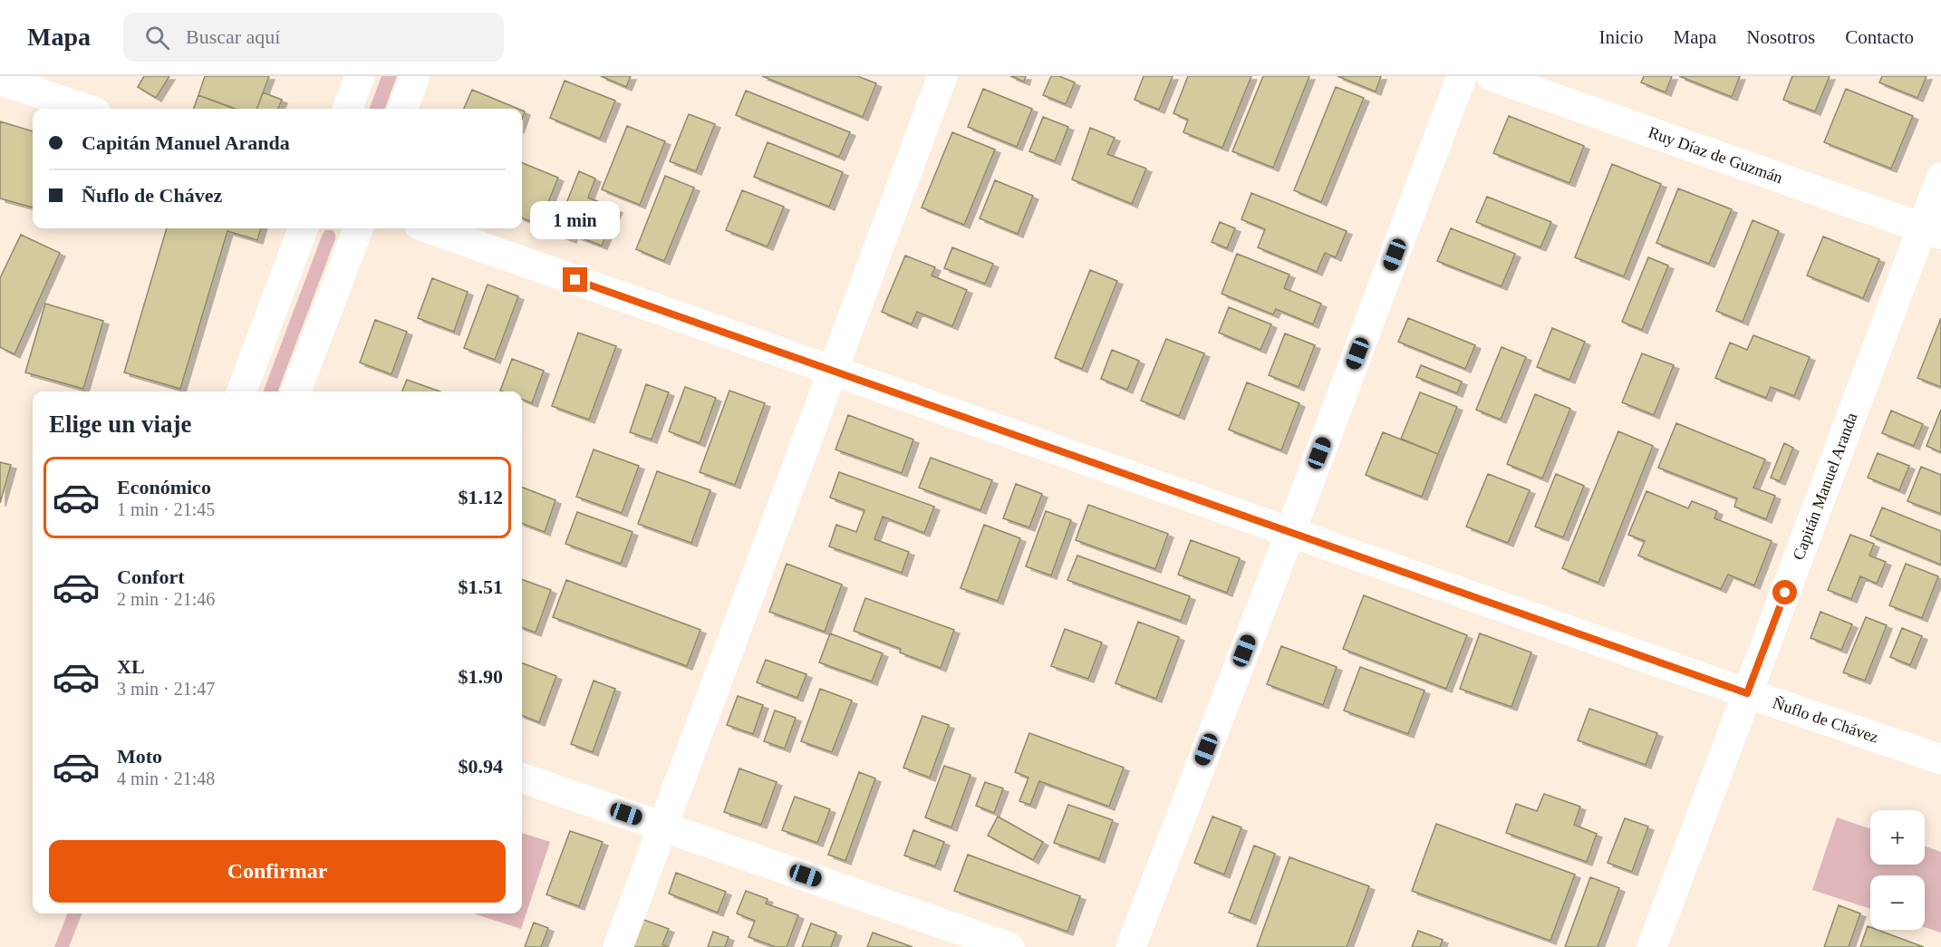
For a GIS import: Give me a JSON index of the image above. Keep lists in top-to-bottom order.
{
  "streets": {
    "street": ["Ruy Díaz de Guzmán", "Capitán Manuel Aranda", "Ñuflo de Chávez"]
  },
  "crossings": [
    ["Ruy Díaz de Guzmán", "Capitán Manuel Aranda"],
    ["Capitán Manuel Aranda", "Ñuflo de Chávez"]
  ],
  "page": {
    "header": "Mapa",
    "search": "Buscar aquí",
    "nav": [
      "Inicio",
      "Mapa",
      "Nosotros",
      "Contacto"
    ],
    "banner": ["Capitán Manuel Aranda", "Ñuflo de Chávez"],
    "bubble": "1 min",
    "heading": "Elige un viaje",
    "list": [
      {
        "name": "Económico",
        "note": "1 min · 21:45",
        "value": "$1.12"
      },
      {
        "name": "Confort",
        "note": "2 min · 21:46",
        "value": "$1.51"
      },
      {
        "name": "XL",
        "note": "3 min · 21:47",
        "value": "$1.90"
      },
      {
        "name": "Moto",
        "note": "4 min · 21:48",
        "value": "$0.94"
      }
    ],
    "map_buttons": ["+", "−"],
    "buttons": "Confirmar"
  }
}
